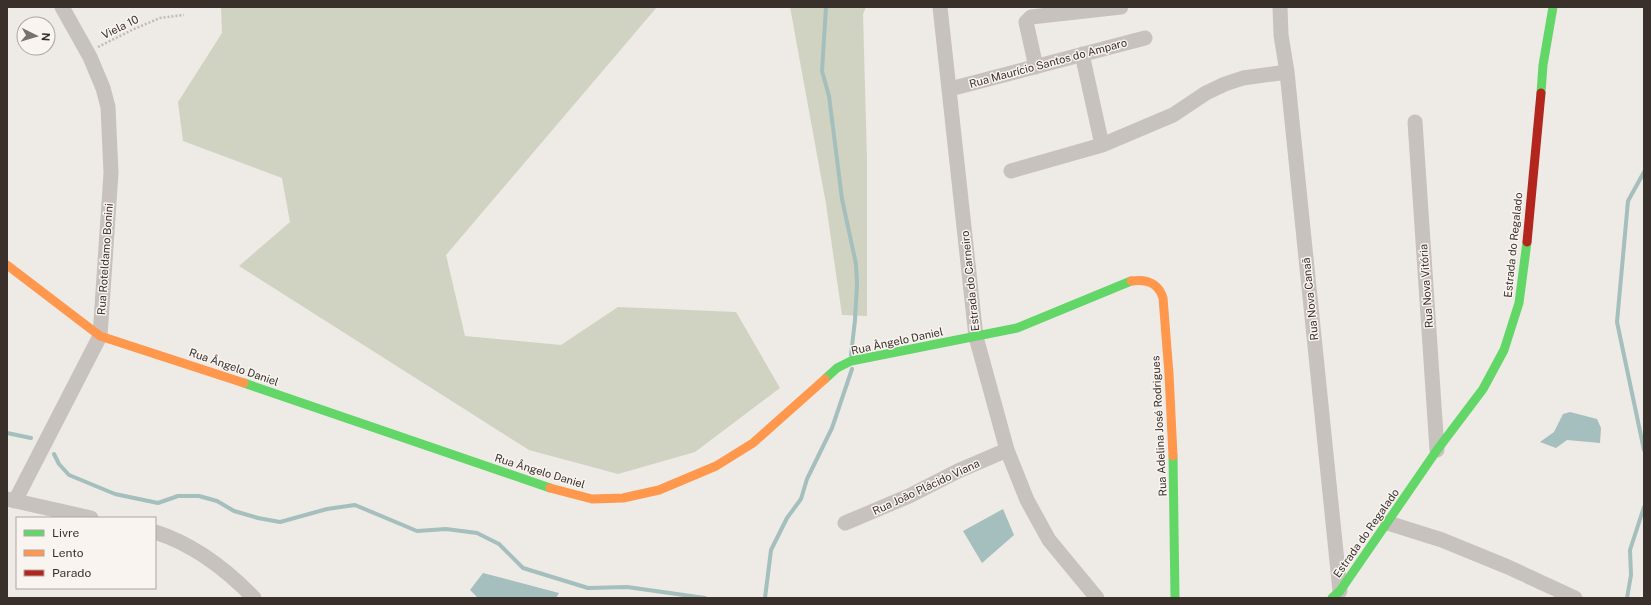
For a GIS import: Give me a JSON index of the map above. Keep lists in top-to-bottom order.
{
  "streets": {
    "street": [
      "Rua Maurício Santos do Amparo",
      "Estrada do Regalado",
      "Rua Roteldamo Bonini",
      "Estrada do Carneiro",
      "Rua Nova Vitória",
      "Rua Nova Canaã",
      "Rua Ângelo Daniel",
      "Rua Adelina José Rodrigues",
      "Rua João Plácido Viana"
    ],
    "path": ["Viela 10"]
  },
  "crossings": [
    ["Viela 10", "Rua Roteldamo Bonini"],
    ["Rua Maurício Santos do Amparo", "Estrada do Carneiro"],
    ["Estrada do Regalado", "Rua Nova Vitória"],
    ["Estrada do Regalado", "Rua Nova Canaã"],
    ["Rua Roteldamo Bonini", "Rua Ângelo Daniel"],
    ["Estrada do Carneiro", "Rua Ângelo Daniel"],
    ["Estrada do Carneiro", "Rua João Plácido Viana"],
    ["Rua Ângelo Daniel", "Rua Adelina José Rodrigues"]
  ],
  "legend": ["Livre", "Lento", "Parado"],
  "north": "right"
}
